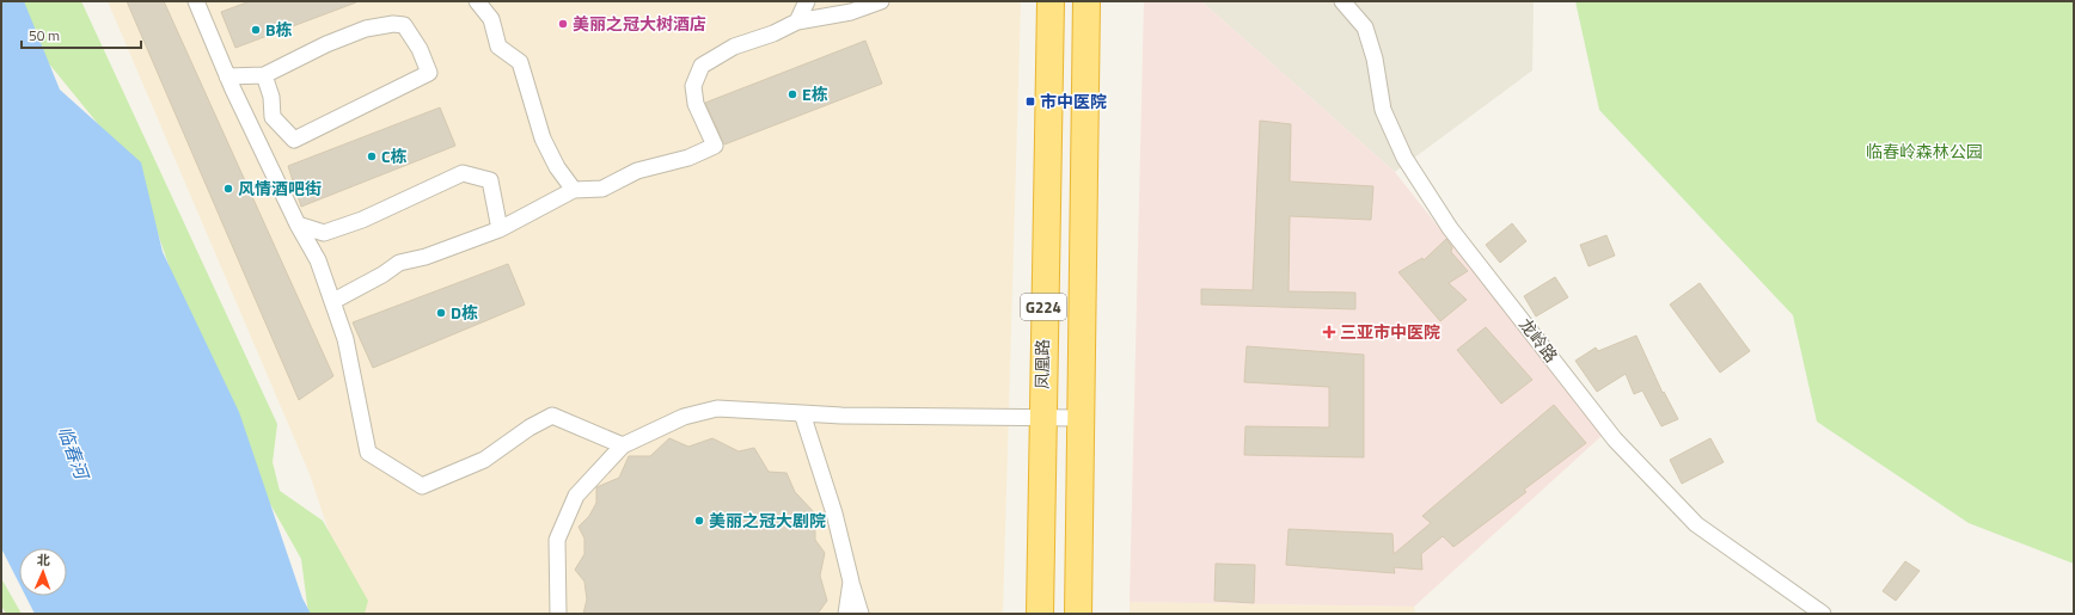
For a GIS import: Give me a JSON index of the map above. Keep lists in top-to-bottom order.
{
  "streets": {
    "highway": ["G224", "凤凰路"],
    "street": ["龙岭路"]
  },
  "water": ["临春河"],
  "parks": ["临春岭森林公园"],
  "places": {
    "other": [
      "美丽之冠大树酒店",
      "B栋",
      "E栋",
      "C栋",
      "风情酒吧街",
      "D栋",
      "美丽之冠大剧院"
    ],
    "transit": ["市中医院"],
    "health": ["三亚市中医院"]
  },
  "scale_bar": "50 m",
  "north": "top"
}
